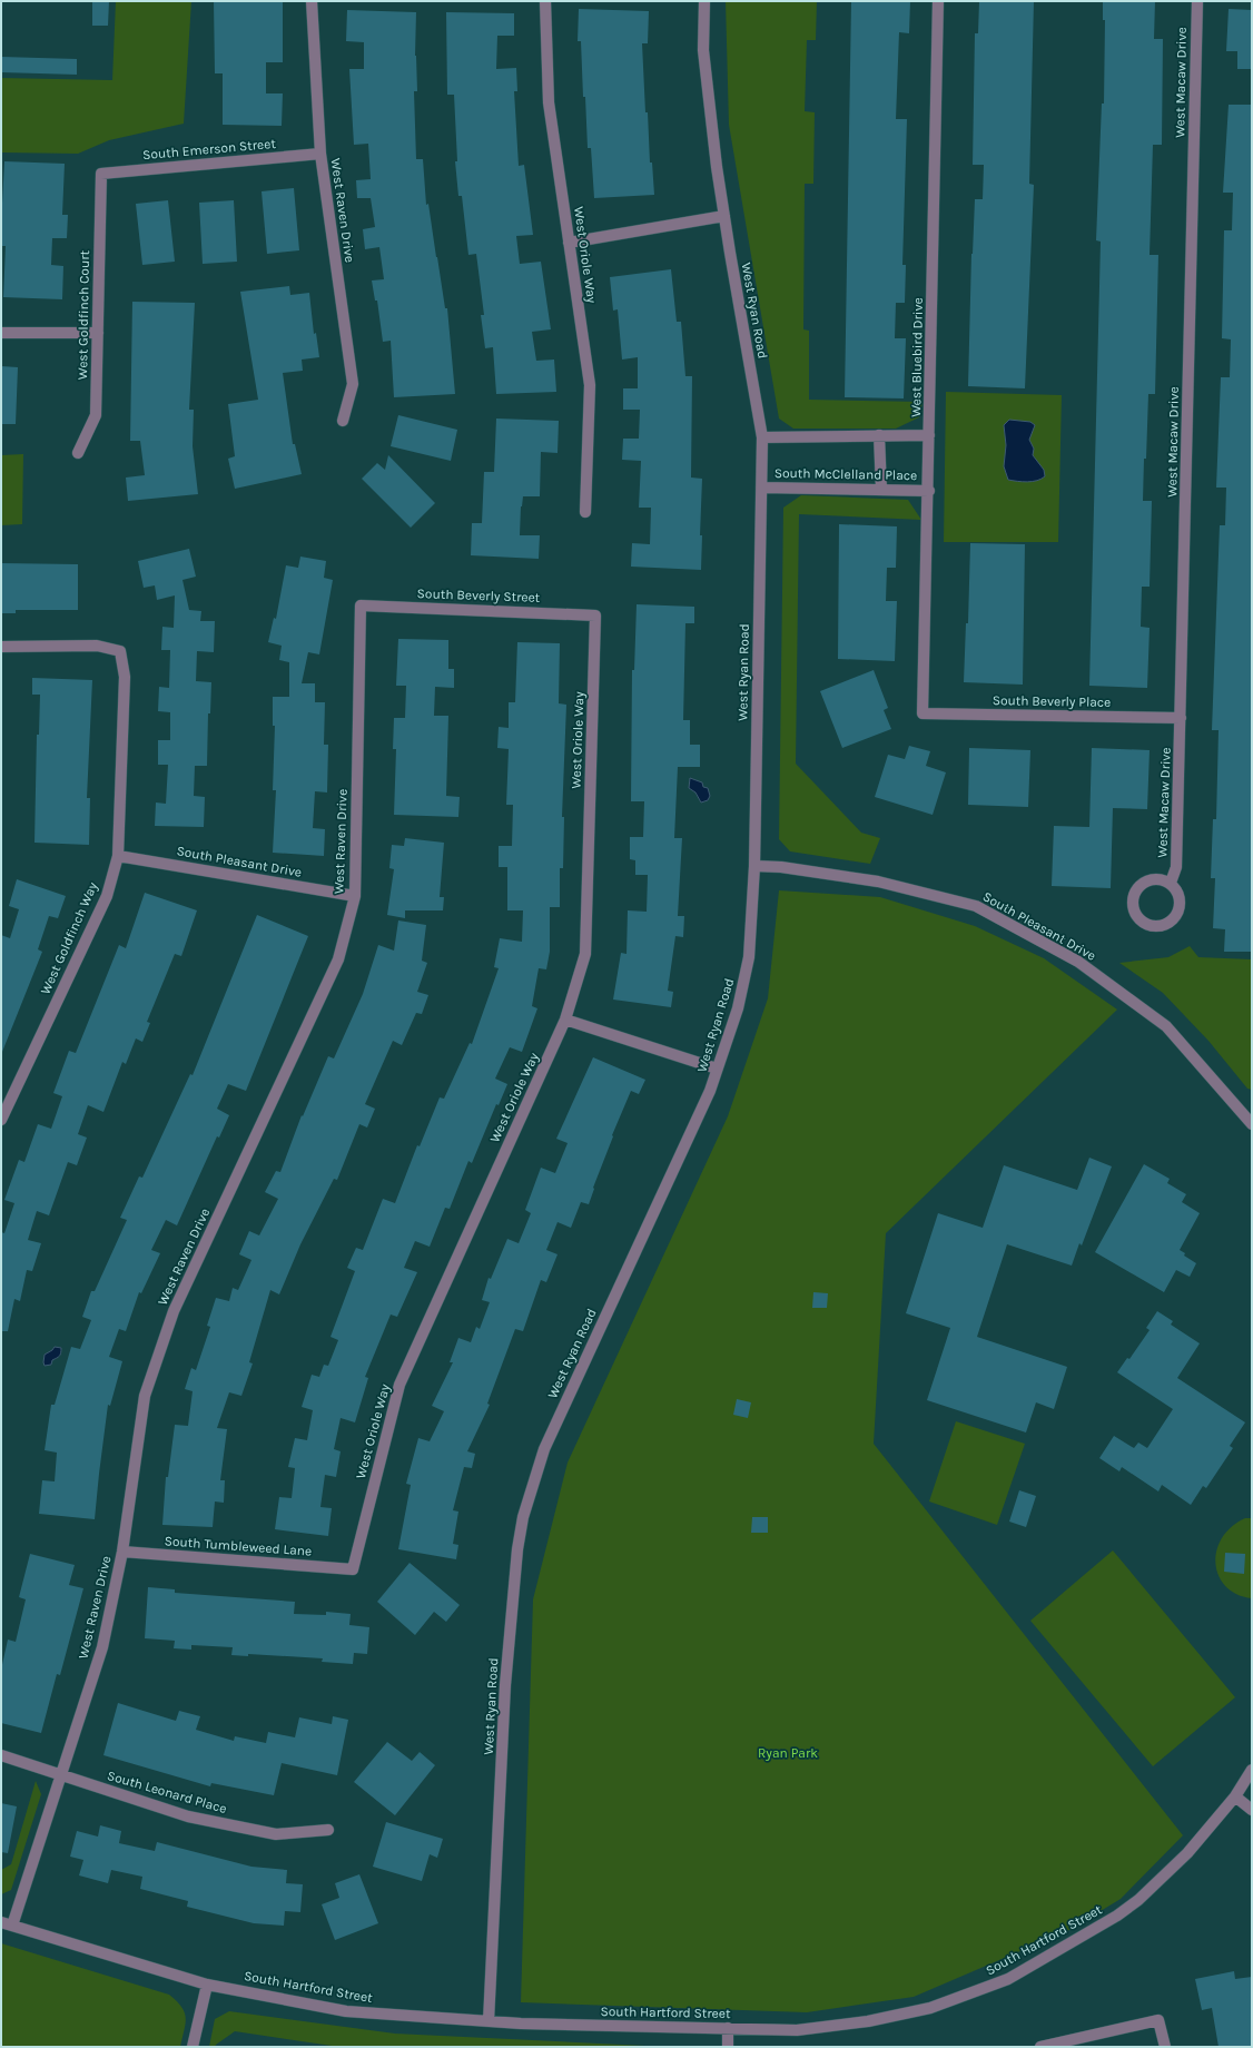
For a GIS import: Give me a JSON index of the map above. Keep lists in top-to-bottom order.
{
  "streets": {
    "street": [
      "West Macaw Drive",
      "South Emerson Street",
      "West Raven Drive",
      "West Oriole Way",
      "West Ryan Road",
      "West Goldfinch Court",
      "West Bluebird Drive",
      "South McClelland Place",
      "South Beverly Street",
      "South Beverly Place",
      "South Pleasant Drive",
      "West Goldfinch Way",
      "South Tumbleweed Lane",
      "South Leonard Place",
      "South Hartford Street"
    ]
  },
  "crossings": [
    ["West Macaw Drive", "South Beverly Place"],
    ["South Emerson Street", "West Raven Drive"],
    ["South Emerson Street", "West Goldfinch Court"],
    ["West Raven Drive", "South Beverly Street"],
    ["West Raven Drive", "South Pleasant Drive"],
    ["West Raven Drive", "South Tumbleweed Lane"],
    ["West Raven Drive", "South Leonard Place"],
    ["West Raven Drive", "South Hartford Street"],
    ["West Oriole Way", "South Beverly Street"],
    ["West Oriole Way", "South Tumbleweed Lane"],
    ["West Ryan Road", "South McClelland Place"],
    ["West Ryan Road", "South Pleasant Drive"],
    ["West Ryan Road", "South Hartford Street"],
    ["West Bluebird Drive", "South McClelland Place"],
    ["West Bluebird Drive", "South Beverly Place"],
    ["South Pleasant Drive", "West Goldfinch Way"]
  ],
  "parks": ["Ryan Park"]
}
